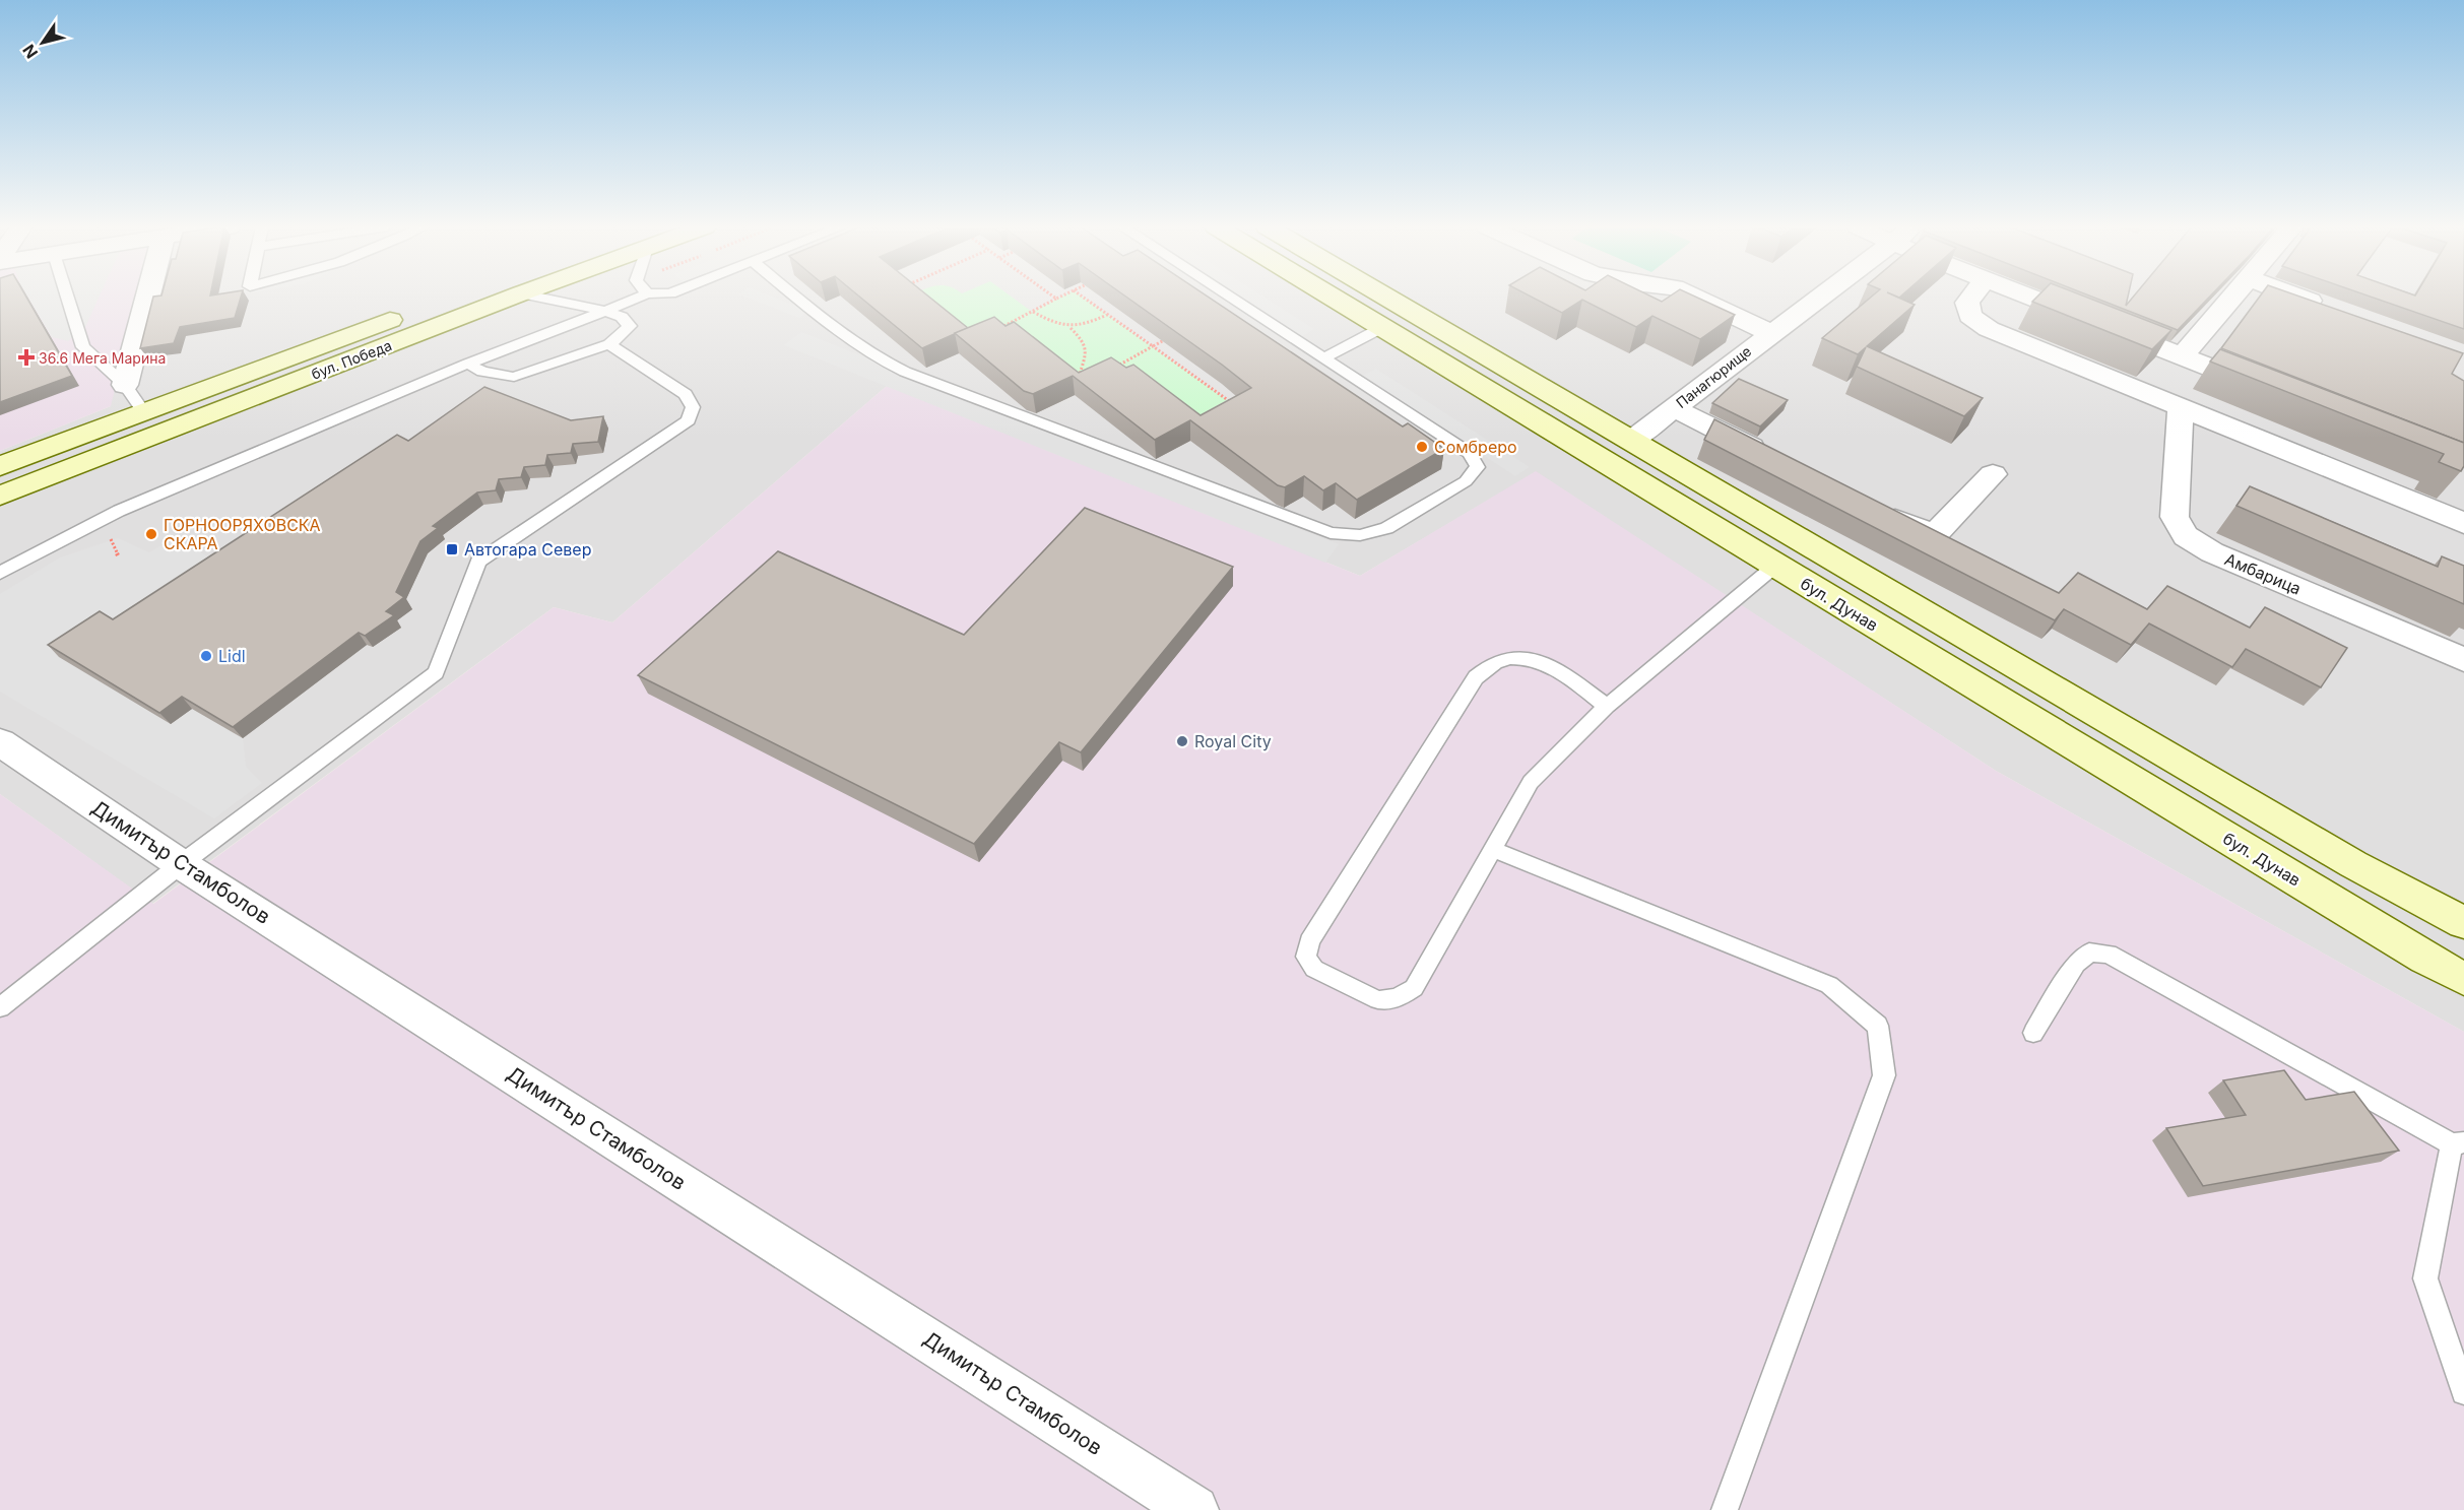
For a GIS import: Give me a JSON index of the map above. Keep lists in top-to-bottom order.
{
  "streets": {
    "main road": ["бул. Победа", "бул. Дунав"],
    "street": ["Панагюрище", "Амбарица", "Димитър Стамболов"]
  },
  "places": {
    "health": ["36.6 Мега Марина"],
    "other": [
      "Сомбреро",
      "ГОРНООРЯХОВСКА СКАРА",
      "Lidl",
      "Royal City"
    ],
    "transit": ["Автогара Север"]
  },
  "north": "bottom left"
}
